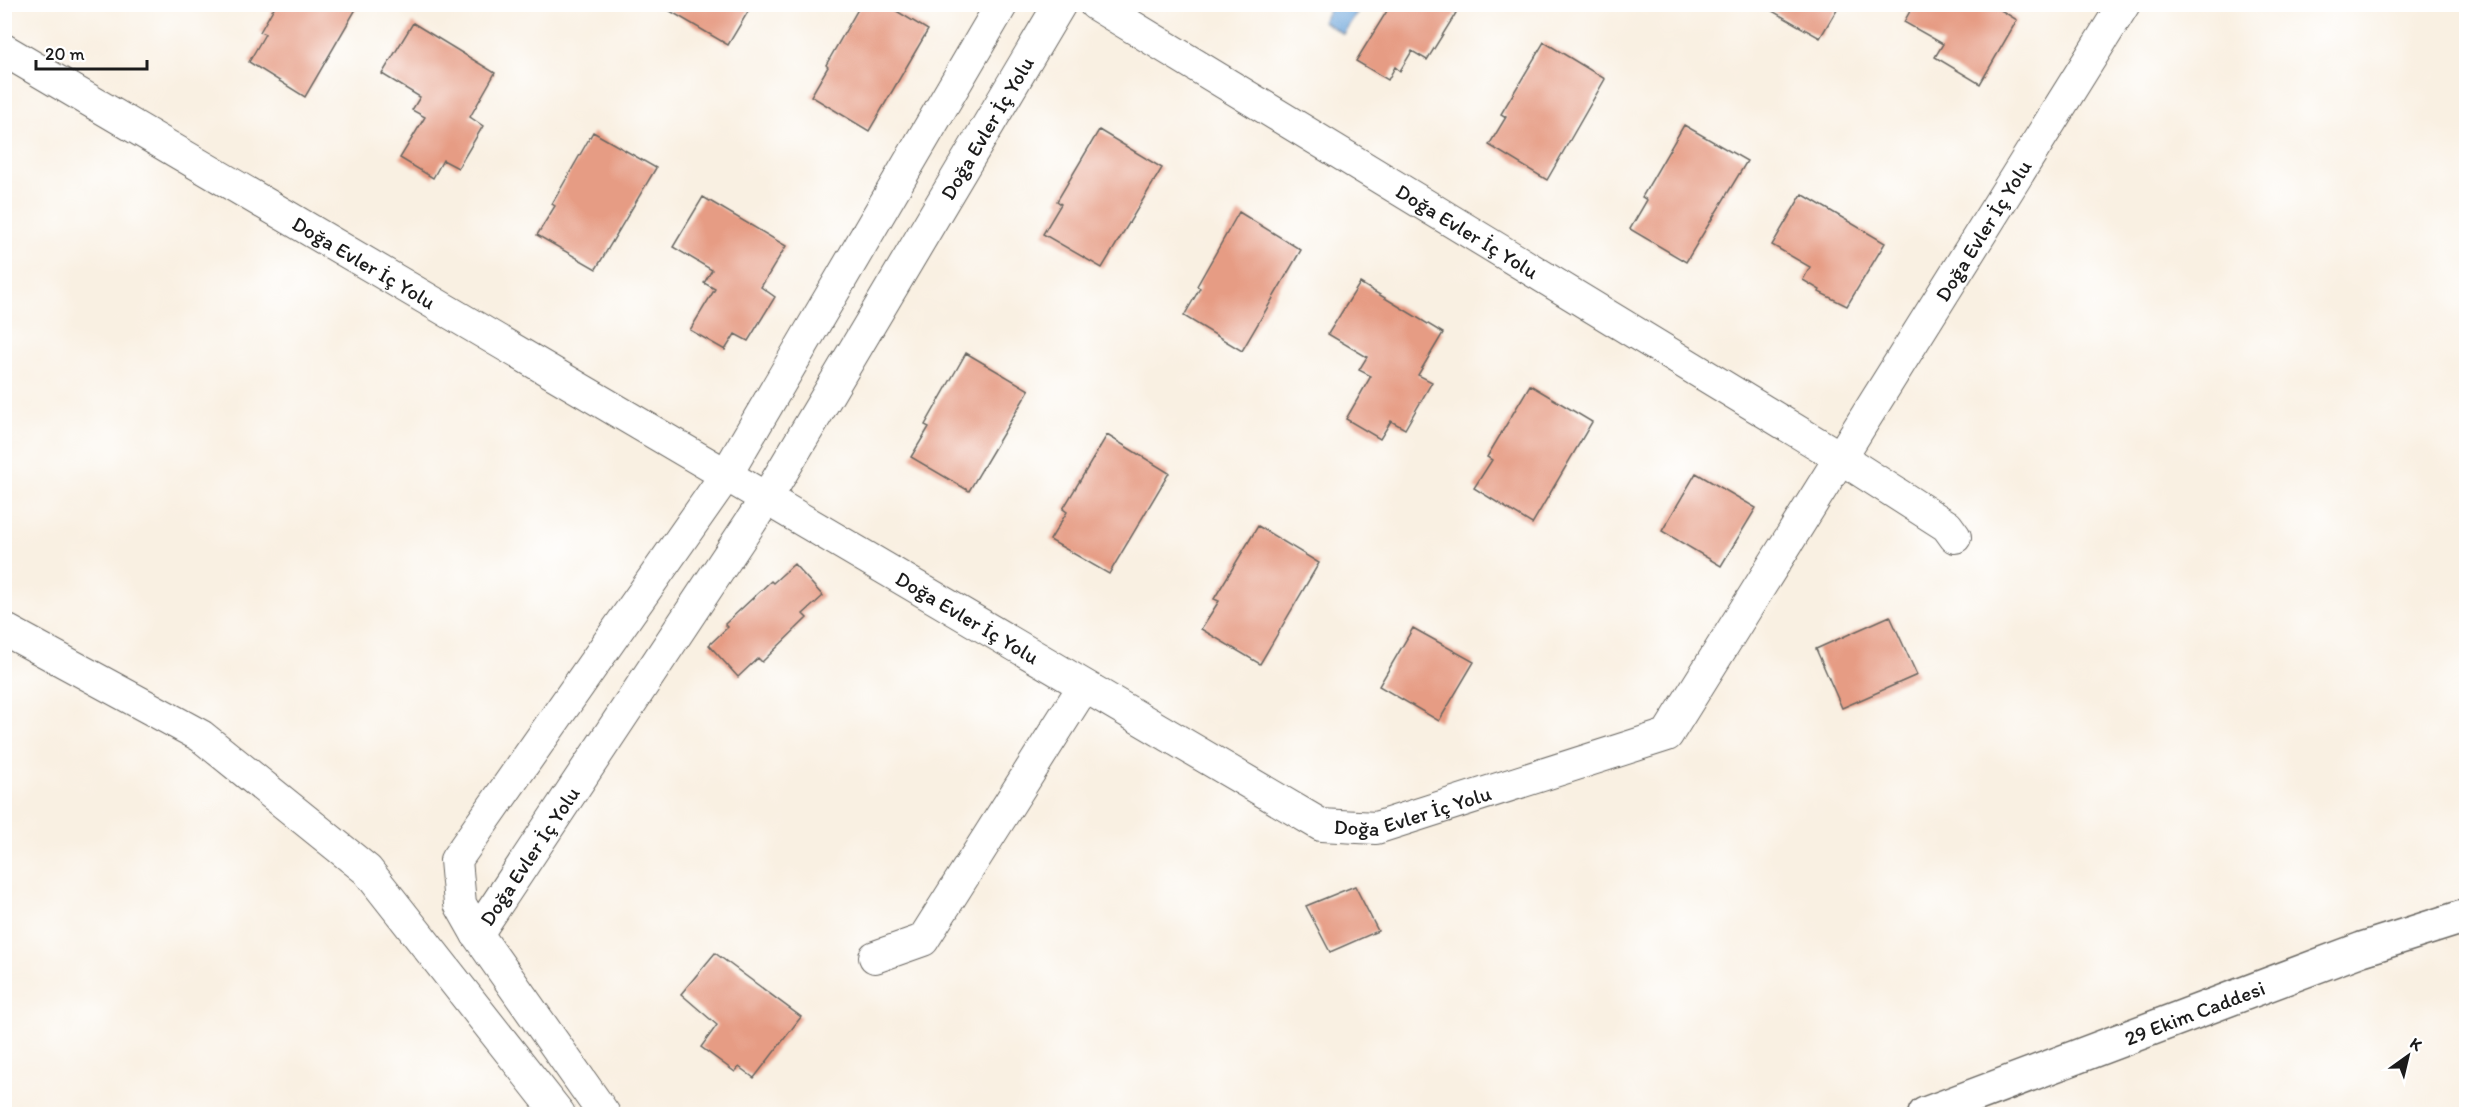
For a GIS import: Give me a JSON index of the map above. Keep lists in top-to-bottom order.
{
  "streets": {
    "street": ["Doğa Evler İç Yolu", "29 Ekim Caddesi"]
  },
  "scale_bar": "20 m",
  "north": "top right"
}
